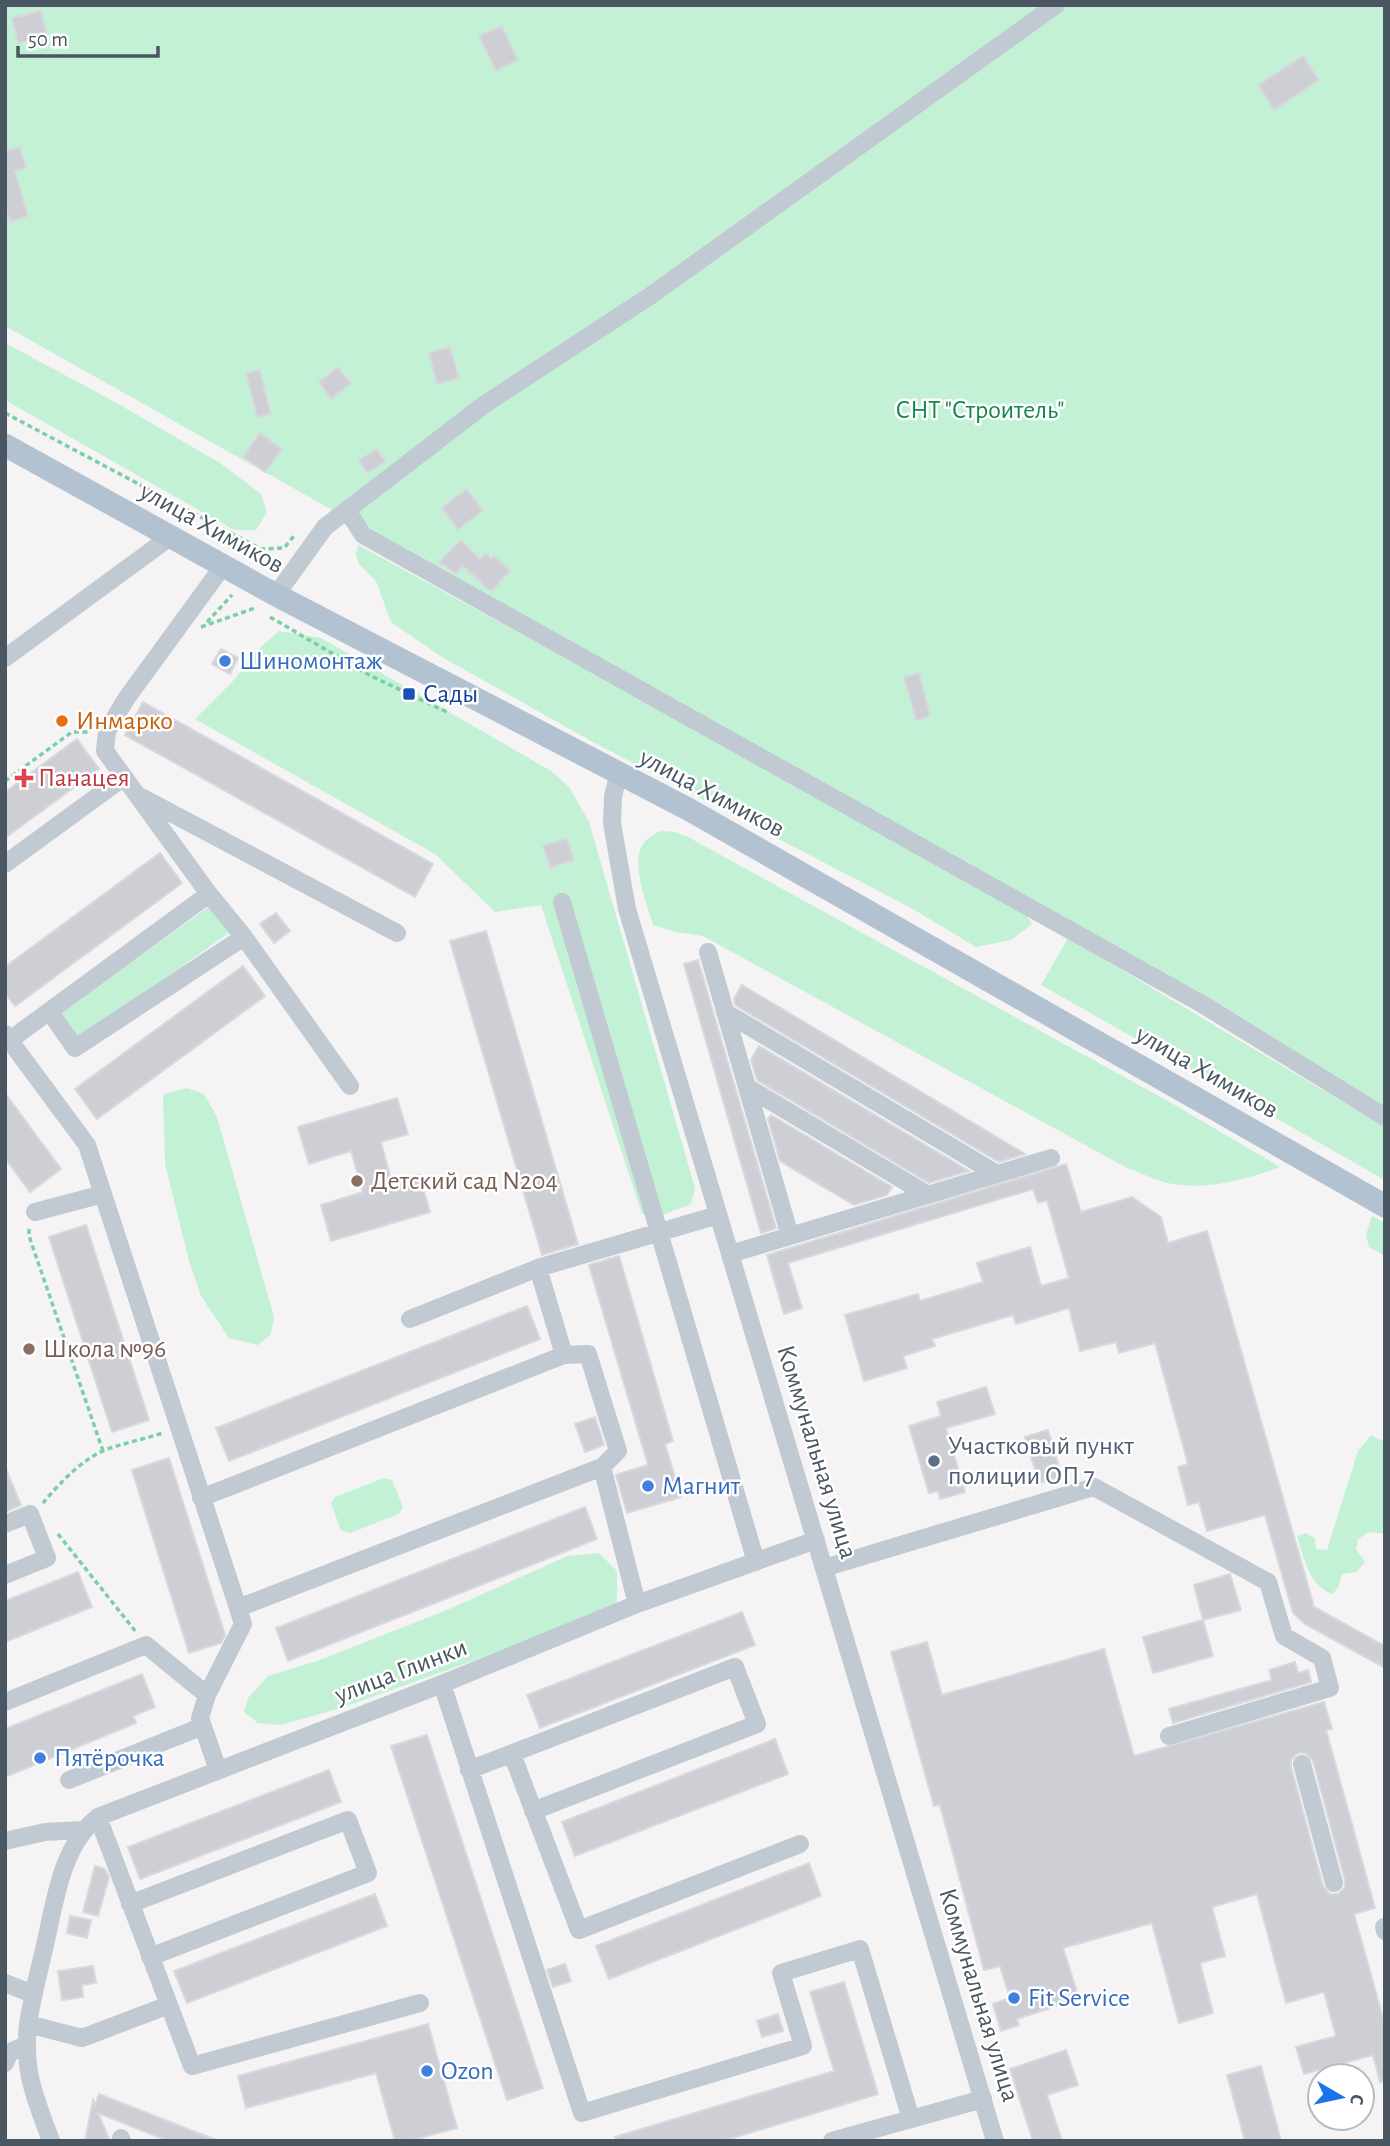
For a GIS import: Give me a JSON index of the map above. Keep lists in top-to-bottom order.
{
  "streets": {
    "main road": ["улица Химиков"],
    "street": ["Коммунальная улица", "улица Глинки"]
  },
  "crossings": [
    ["улица Химиков", "Коммунальная улица"],
    ["Коммунальная улица", "улица Глинки"]
  ],
  "parks": ["СНТ \"Строитель\""],
  "places": {
    "other": [
      "Шиномонтаж",
      "Инмарко",
      "Детский сад N204",
      "Школа №96",
      "Участковый пункт полиции ОП 7",
      "Магнит",
      "Пятёрочка",
      "Fit Service",
      "Ozon"
    ],
    "transit": ["Сады"],
    "health": ["Панацея"]
  },
  "scale_bar": "50 m",
  "north": "right"
}
